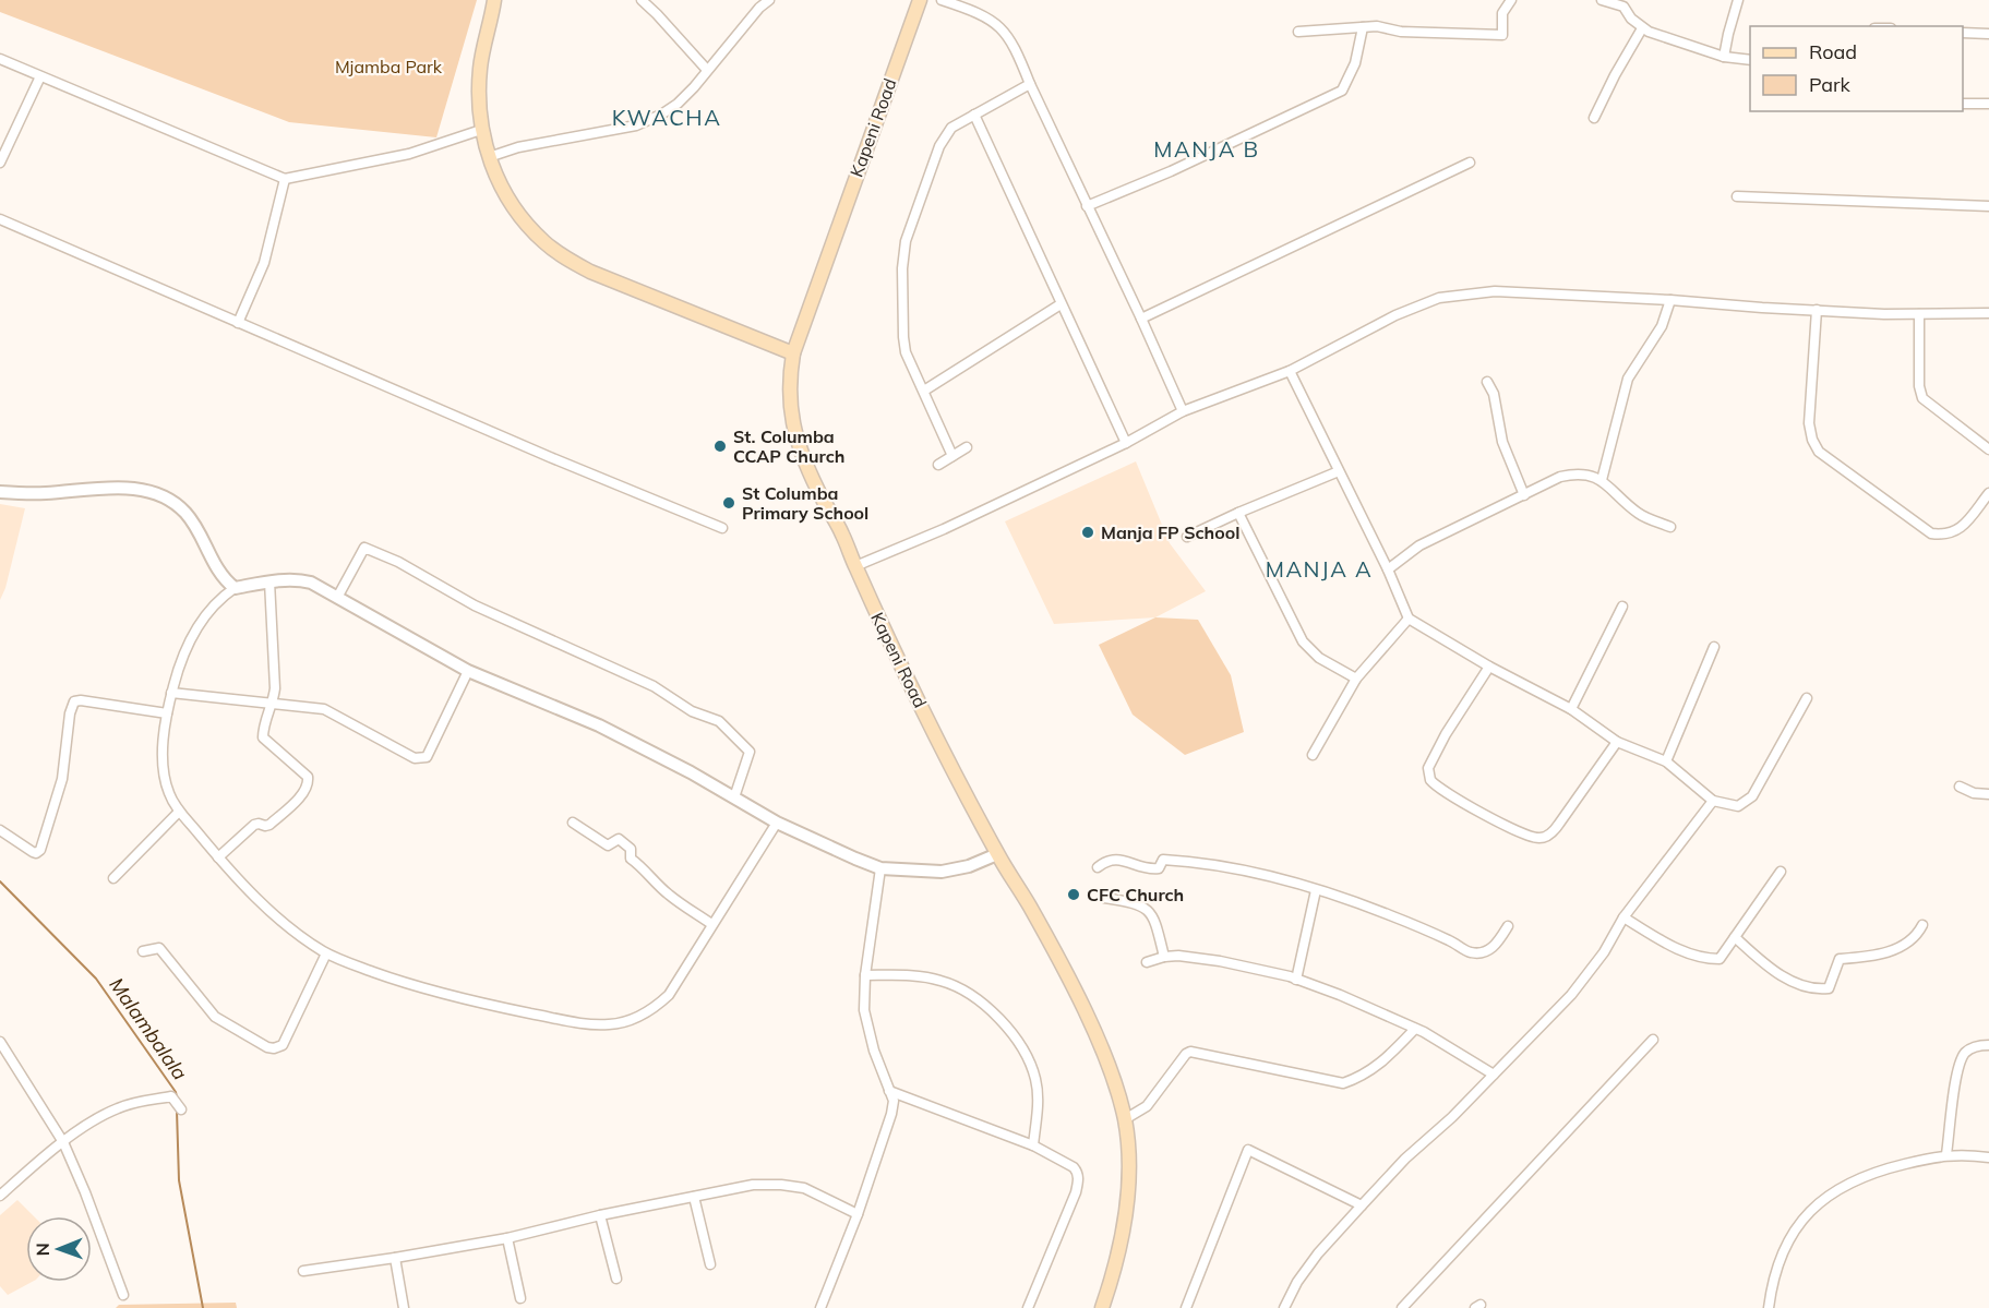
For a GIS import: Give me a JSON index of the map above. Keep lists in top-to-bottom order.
{
  "streets": {
    "main road": ["Kapeni Road"]
  },
  "districts": ["KWACHA", "MANJA B", "MANJA A"],
  "water": ["Malambalala"],
  "parks": ["Mjamba Park"],
  "places": [
    "St. Columba CCAP Church",
    "St Columba Primary School",
    "Manja FP School",
    "CFC Church"
  ],
  "legend": ["Road", "Park"],
  "north": "left"
}
